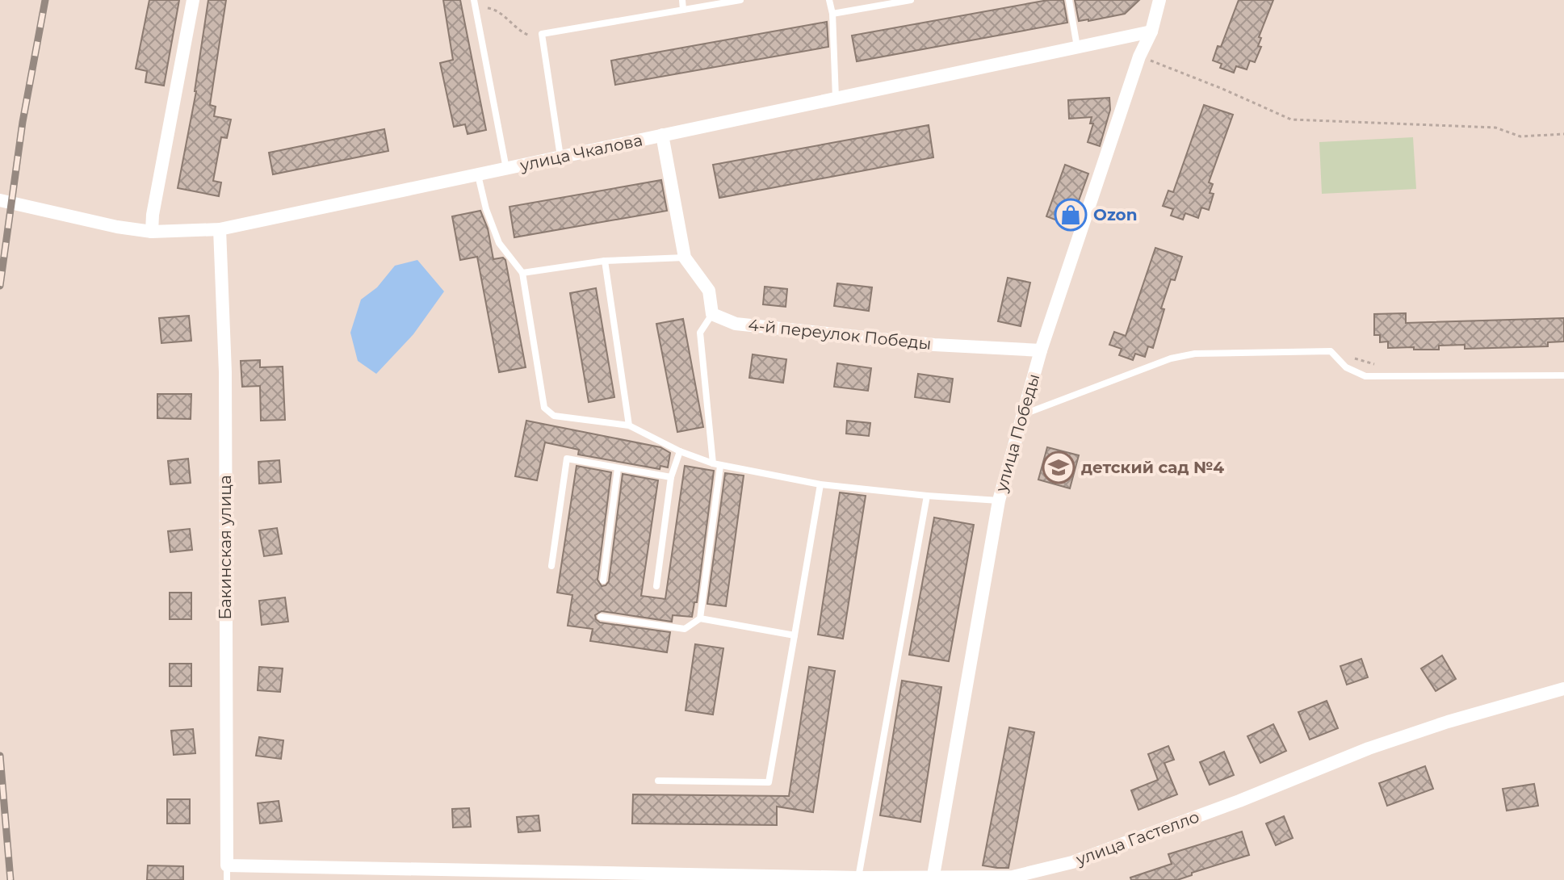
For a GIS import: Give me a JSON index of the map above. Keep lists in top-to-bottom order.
{
  "streets": {
    "street": [
      "улица Чкалова",
      "4-й переулок Победы",
      "улица Победы",
      "Бакинская улица",
      "улица Гастелло"
    ]
  },
  "crossings": [
    ["улица Чкалова", "улица Победы"],
    ["улица Чкалова", "Бакинская улица"],
    ["4-й переулок Победы", "улица Победы"],
    ["улица Победы", "улица Гастелло"],
    ["Бакинская улица", "улица Гастелло"]
  ],
  "places": {
    "shop": ["Ozon"],
    "school or university": ["детский сад №4"]
  }
}
